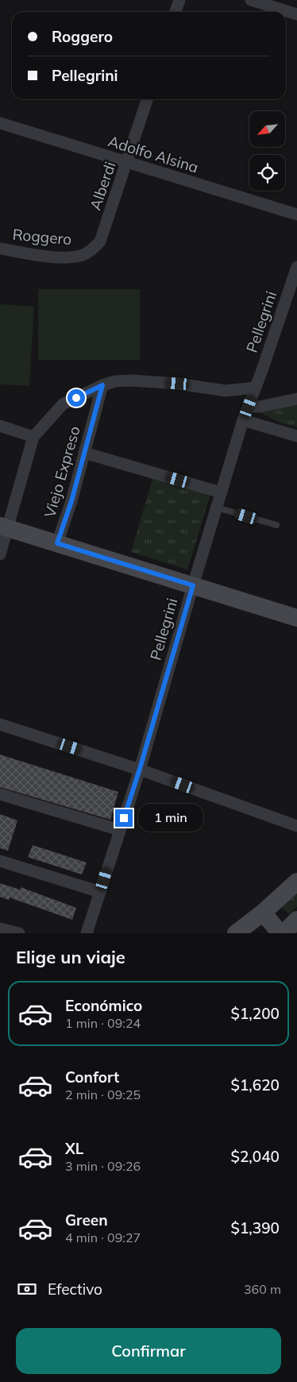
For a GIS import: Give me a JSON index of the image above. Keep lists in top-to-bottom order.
{
  "streets": {
    "street": [
      "Adolfo Alsina",
      "Alberdi",
      "Roggero",
      "Pellegrini",
      "Viejo Expreso"
    ]
  },
  "crossings": [
    ["Adolfo Alsina", "Alberdi"],
    ["Alberdi", "Roggero"]
  ],
  "north": "bottom left",
  "page": {
    "banner": ["Roggero", "Pellegrini"],
    "bubble": "1 min",
    "heading": "Elige un viaje",
    "list": [
      {
        "name": "Económico",
        "note": "1 min · 09:24",
        "value": "$1,200"
      },
      {
        "name": "Confort",
        "note": "2 min · 09:25",
        "value": "$1,620"
      },
      {
        "name": "XL",
        "note": "3 min · 09:26",
        "value": "$2,040"
      },
      {
        "name": "Green",
        "note": "4 min · 09:27",
        "value": "$1,390"
      }
    ],
    "pay": ["Efectivo", "360 m"],
    "buttons": "Confirmar"
  }
}
